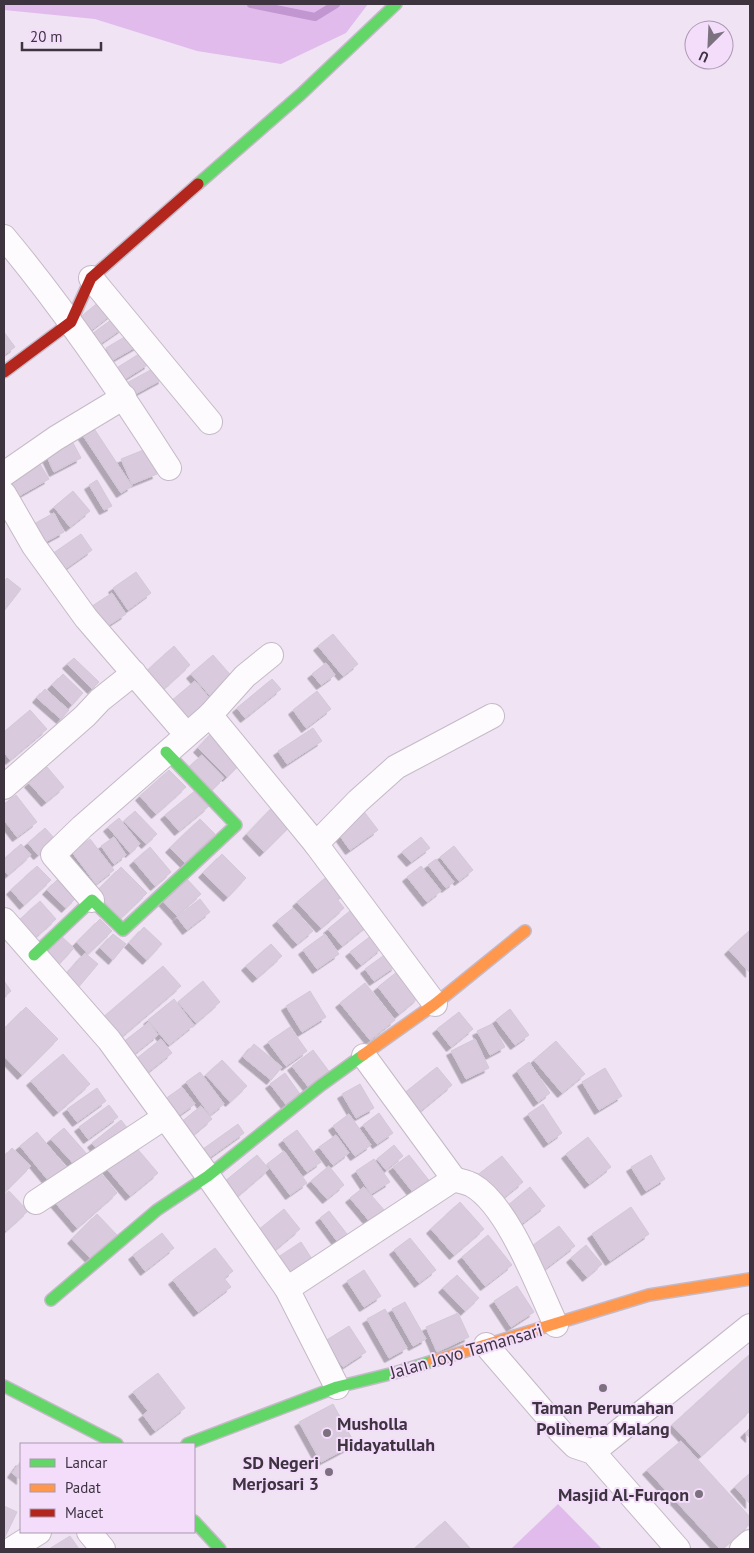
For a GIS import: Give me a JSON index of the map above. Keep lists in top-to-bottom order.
{
  "streets": {
    "street": ["Jalan Joyo Tamansari"]
  },
  "places": [
    "Taman Perumahan Polinema Malang",
    "Musholla Hidayatullah",
    "SD Negeri Merjosari 3",
    "Masjid Al-Furqon"
  ],
  "legend": ["Lancar", "Padat", "Macet"],
  "scale_bar": "20 m",
  "north": "bottom left"
}
